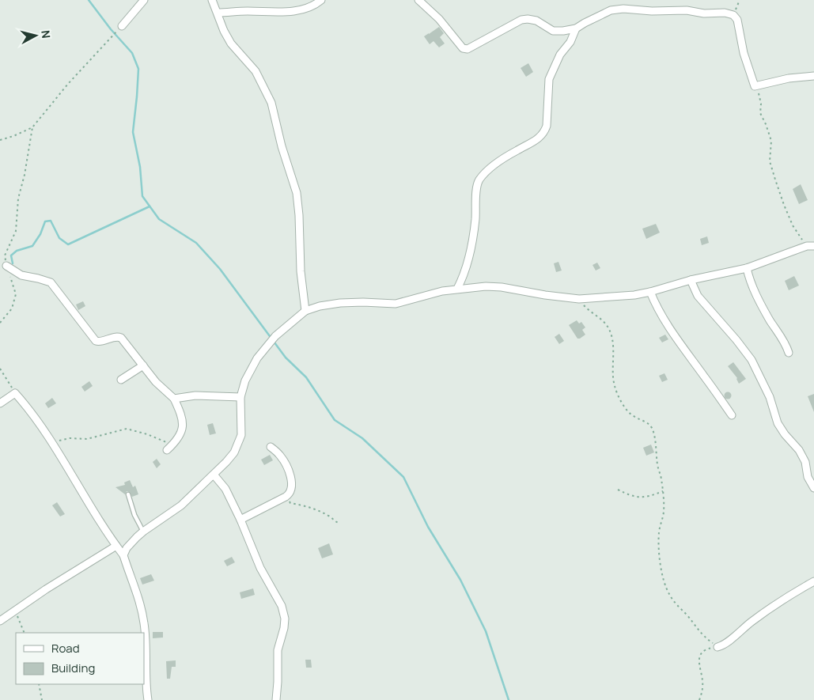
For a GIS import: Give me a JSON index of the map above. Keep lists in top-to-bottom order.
{
  "legend": ["Road", "Building"],
  "north": "right"
}
